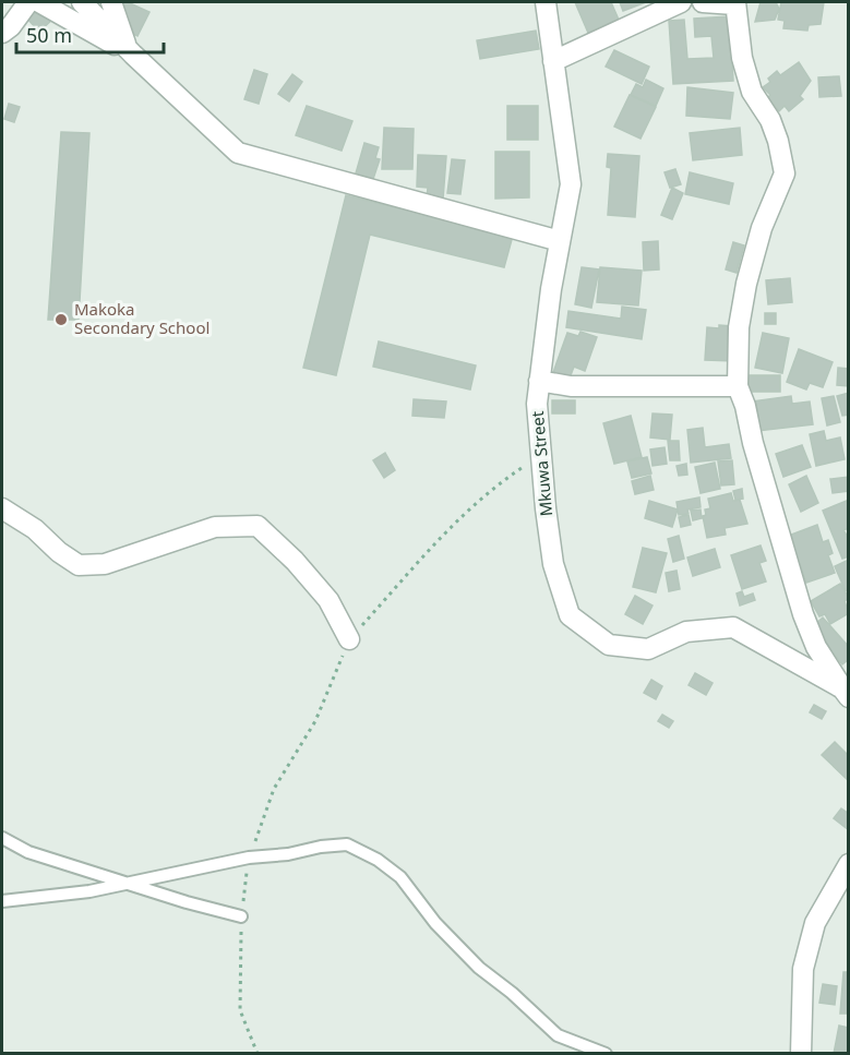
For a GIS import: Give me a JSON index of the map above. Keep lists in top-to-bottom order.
{
  "streets": {
    "street": ["Mkuwa Street"]
  },
  "places": ["Makoka Secondary School"],
  "scale_bar": "50 m"
}
